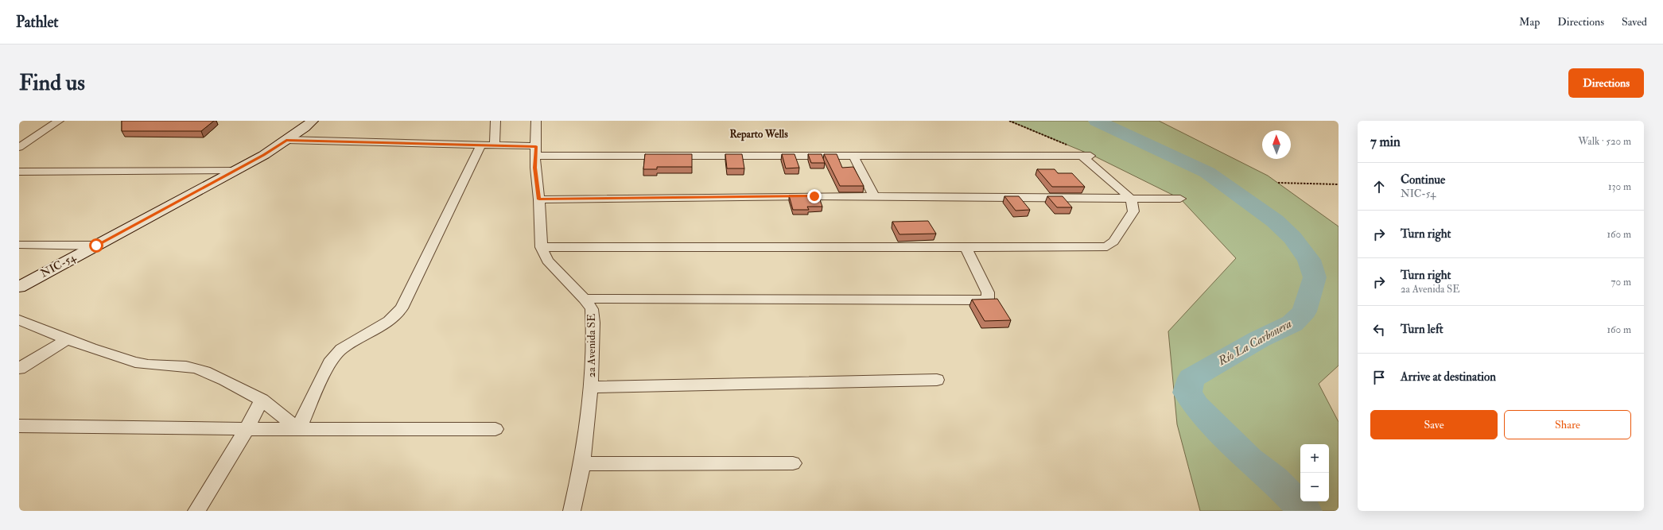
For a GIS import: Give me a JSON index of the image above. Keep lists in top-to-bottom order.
{
  "streets": {
    "main road": ["NIC-54"],
    "street": ["2a Avenida SE"]
  },
  "districts": ["Reparto Wells"],
  "water": ["Río La Carbonera"],
  "north": "top",
  "page": {
    "header": "Pathlet",
    "nav": ["Map", "Directions", "Saved"],
    "buttons": [
      "Directions",
      ["Save", "Share"]
    ],
    "title": "Find us",
    "heading": ["7 min", "Walk · 520 m"],
    "list": [
      ["Continue", "NIC-54", "130 m"],
      ["Turn right", "160 m"],
      ["Turn right", "2a Avenida SE", "70 m"],
      ["Turn left", "160 m"],
      "Arrive at destination"
    ],
    "map_buttons": ["+", "−"]
  }
}
